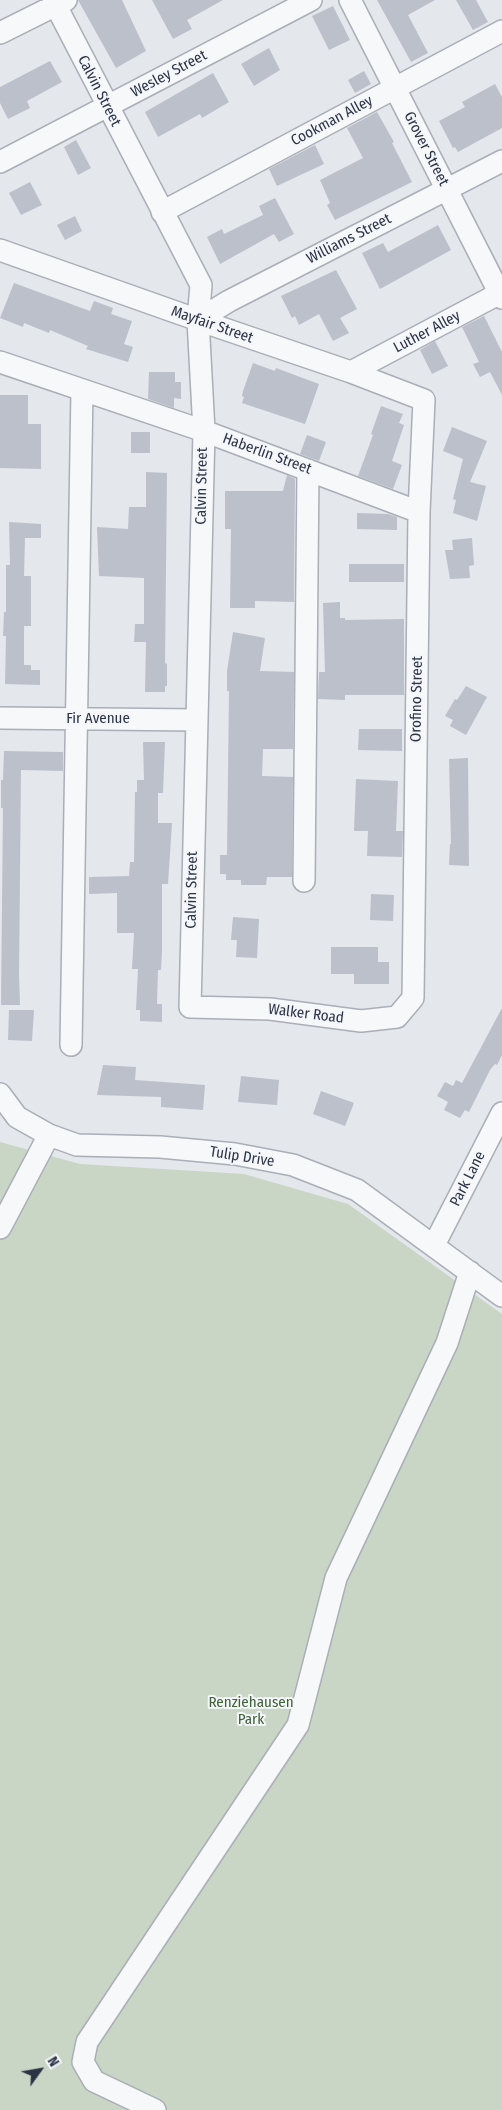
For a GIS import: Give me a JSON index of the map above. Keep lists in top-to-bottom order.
{
  "streets": {
    "street": [
      "Wesley Street",
      "Calvin Street",
      "Cookman Alley",
      "Grover Street",
      "Williams Street",
      "Mayfair Street",
      "Luther Alley",
      "Haberlin Street",
      "Orofino Street",
      "Fir Avenue",
      "Walker Road",
      "Tulip Drive",
      "Park Lane"
    ]
  },
  "crossings": [
    ["Wesley Street", "Calvin Street"],
    ["Calvin Street", "Cookman Alley"],
    ["Calvin Street", "Williams Street"],
    ["Calvin Street", "Mayfair Street"],
    ["Calvin Street", "Haberlin Street"],
    ["Calvin Street", "Fir Avenue"],
    ["Calvin Street", "Walker Road"],
    ["Cookman Alley", "Grover Street"],
    ["Grover Street", "Williams Street"],
    ["Grover Street", "Luther Alley"],
    ["Williams Street", "Mayfair Street"],
    ["Mayfair Street", "Luther Alley"],
    ["Mayfair Street", "Orofino Street"],
    ["Haberlin Street", "Orofino Street"],
    ["Orofino Street", "Walker Road"],
    ["Tulip Drive", "Park Lane"]
  ],
  "parks": ["Renziehausen Park"],
  "north": "top right"
}
